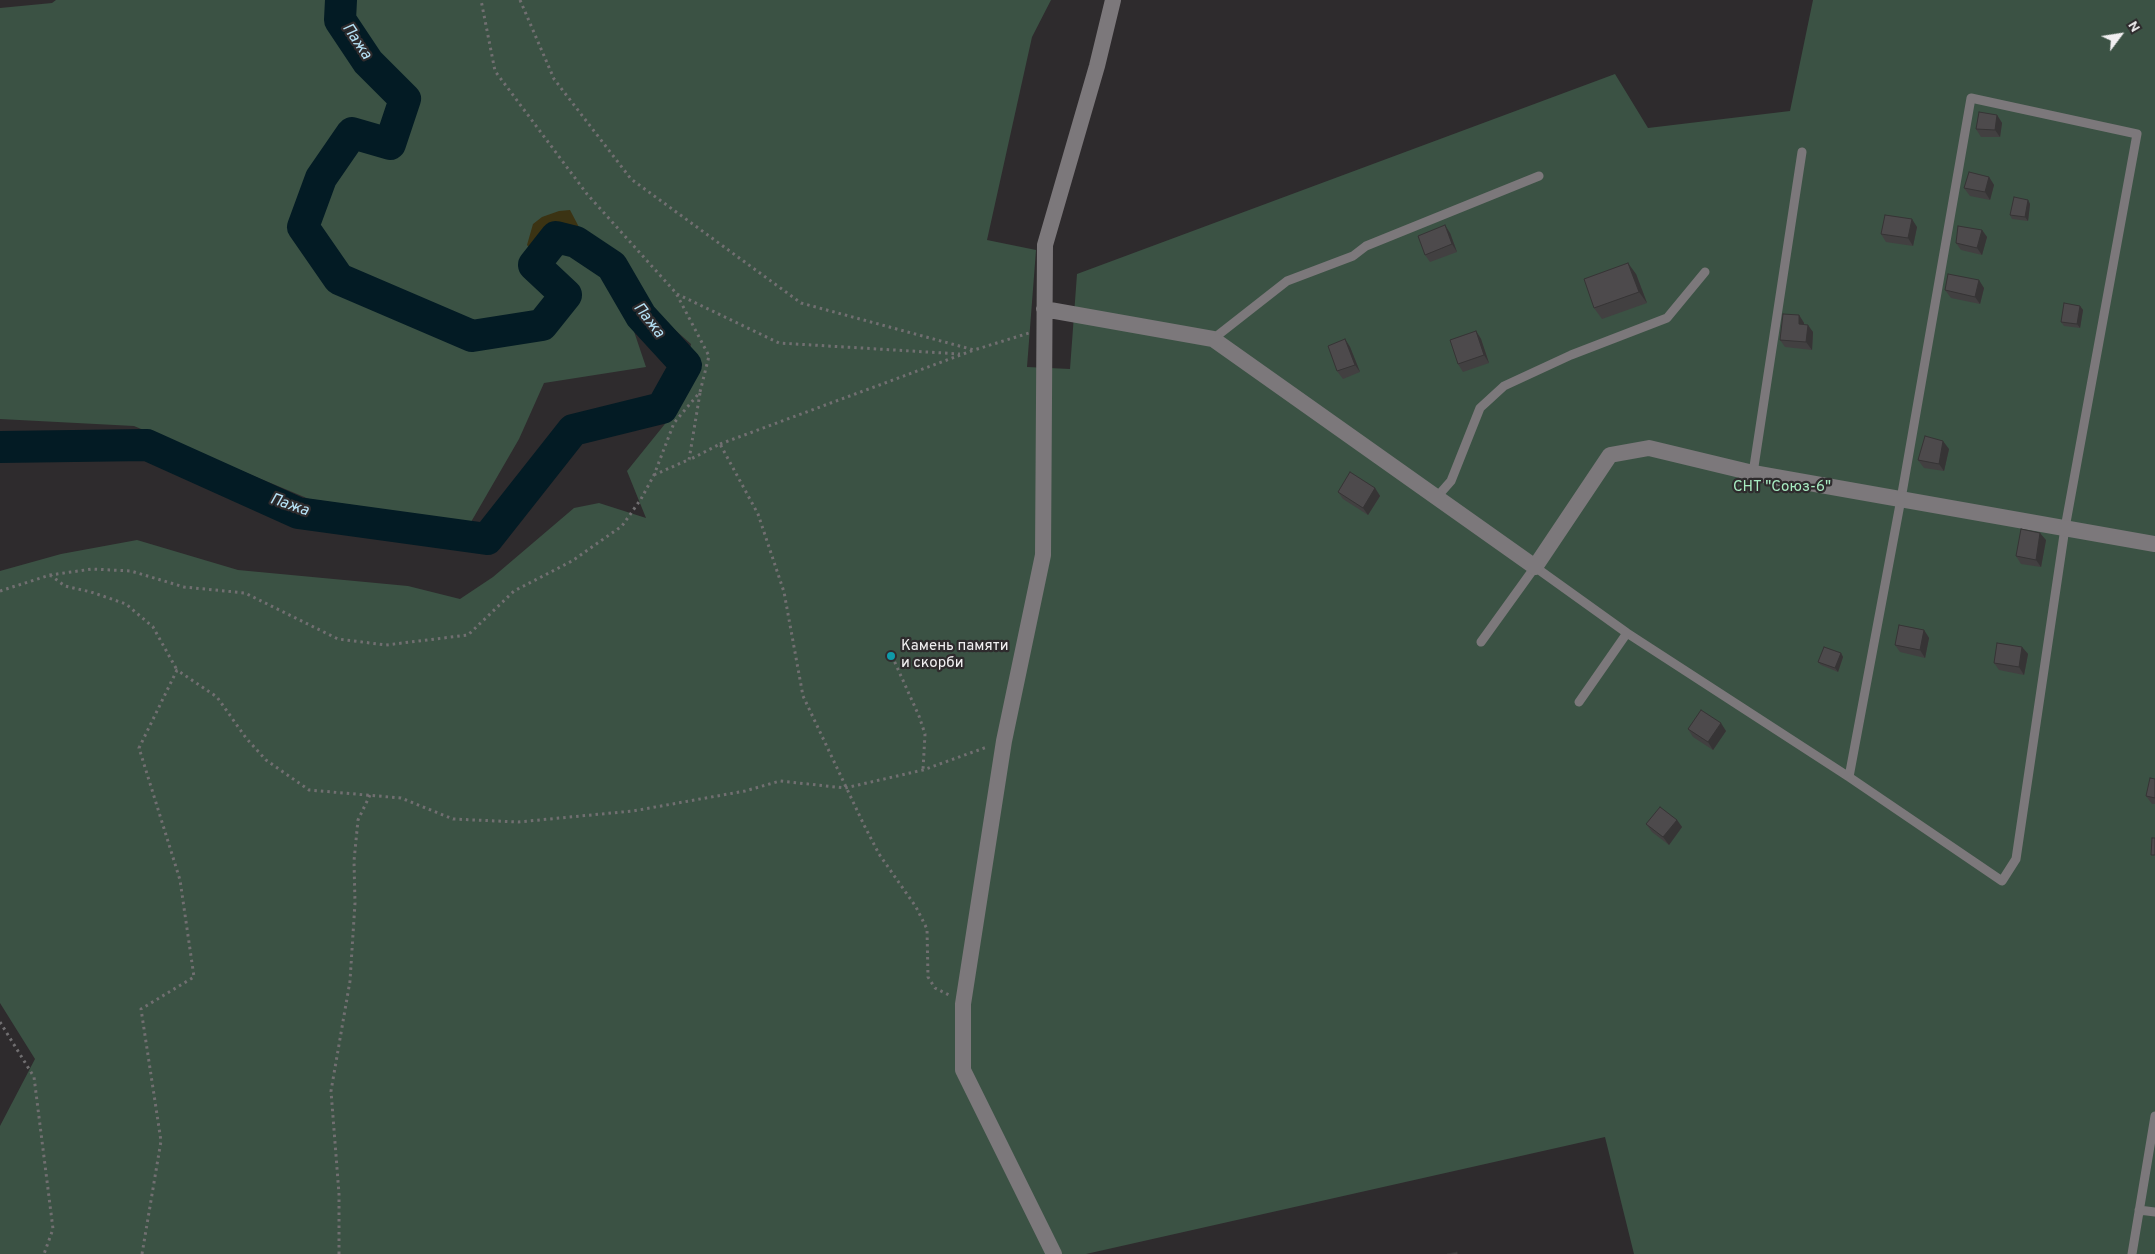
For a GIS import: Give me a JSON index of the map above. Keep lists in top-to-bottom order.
{
  "water": ["Пажа"],
  "parks": ["СНТ \"Союз-6\""],
  "places": ["Камень памяти и скорби"],
  "north": "top right"
}
